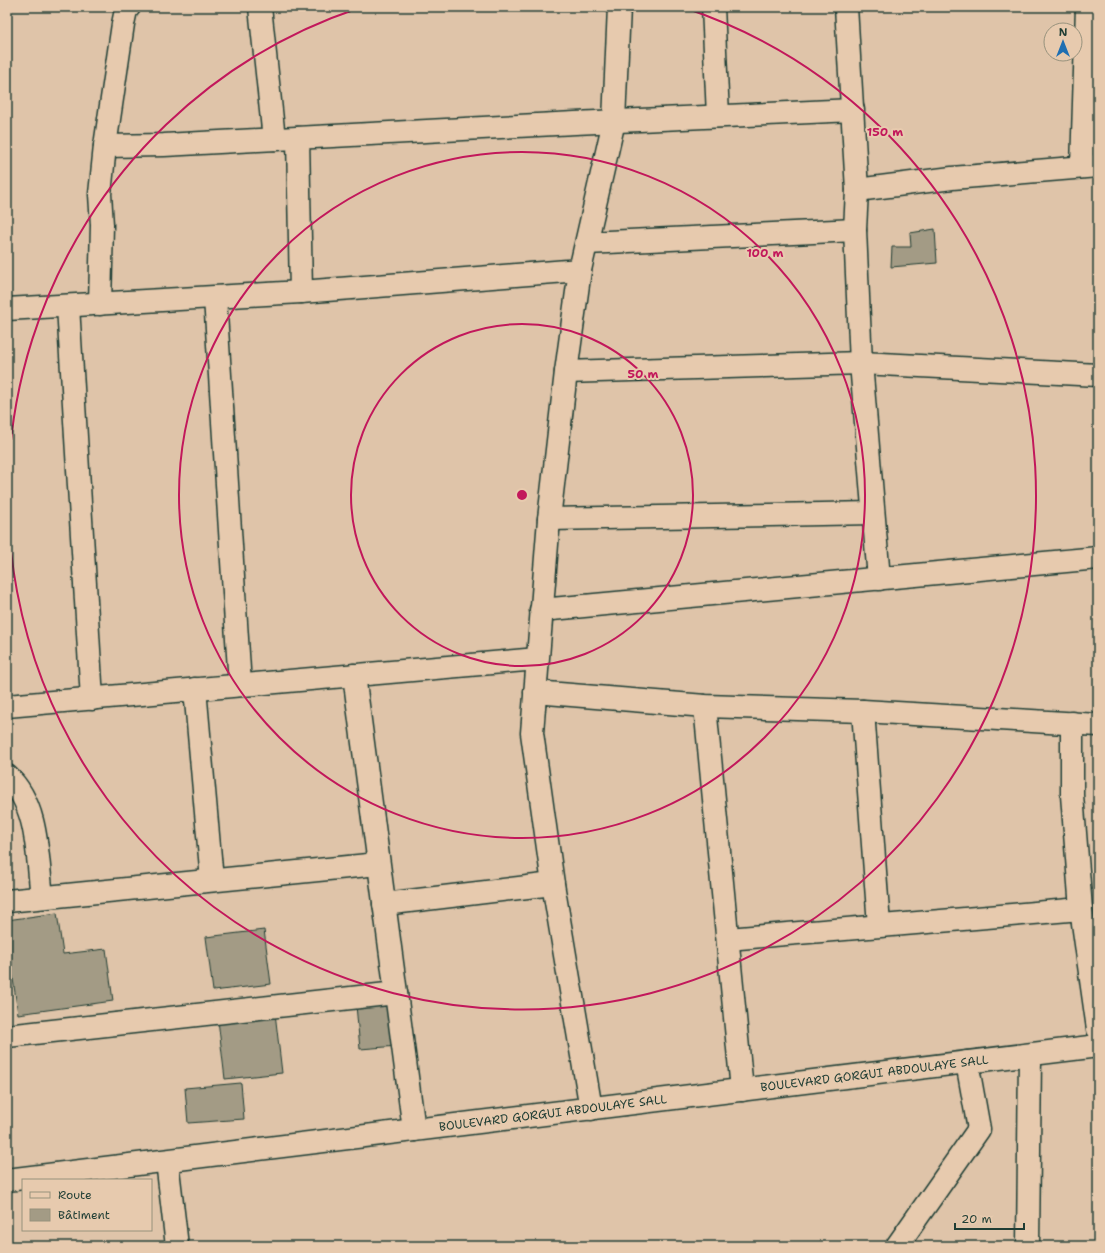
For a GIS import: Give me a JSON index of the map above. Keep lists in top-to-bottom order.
{
  "streets": {
    "street": ["BOULEVARD GORGUI ABDOULAYE SALL"]
  },
  "legend": ["Route", "Bâtiment"],
  "scale_bar": "20 m",
  "north": "top",
  "rings": ["150 m", "100 m", "50 m"]
}
